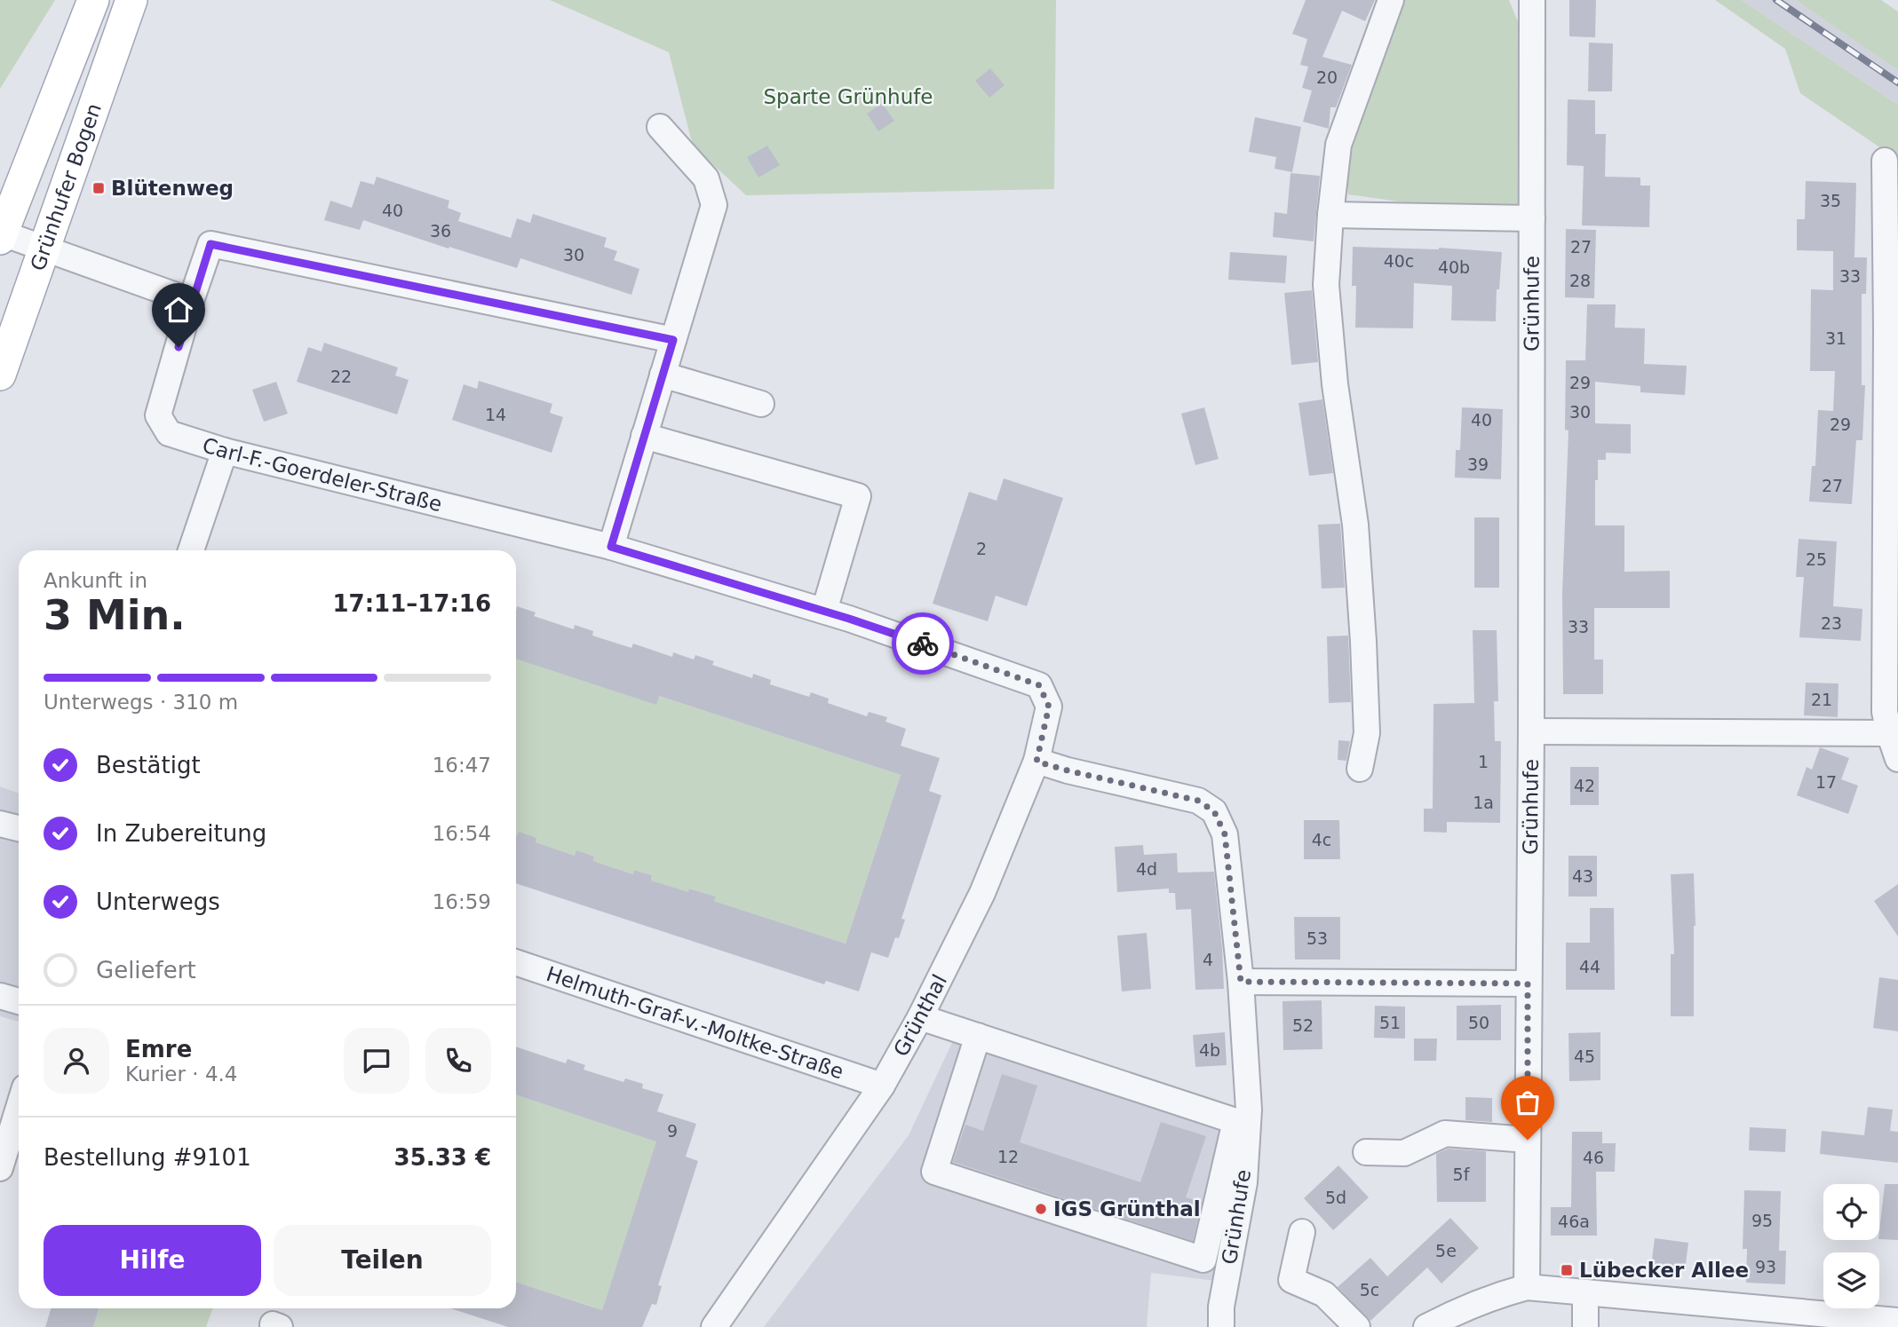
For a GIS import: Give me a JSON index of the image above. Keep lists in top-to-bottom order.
{
  "streets": {
    "main road": ["Grünhufer Bogen"],
    "street": [
      "Grünhufe",
      "Carl-F.-Goerdeler-Straße",
      "Grünthal",
      "Helmuth-Graf-v.-Moltke-Straße"
    ]
  },
  "crossings": [
    ["Grünhufe", "Grünthal"],
    ["Carl-F.-Goerdeler-Straße", "Grünthal"],
    ["Grünthal", "Helmuth-Graf-v.-Moltke-Straße"]
  ],
  "parks": ["Sparte Grünhufe"],
  "places": {
    "transit": ["Blütenweg", "Lübecker Allee"],
    "other": ["IGS Grünthal"]
  },
  "house_numbers": [
    "20",
    "35",
    "40",
    "36",
    "27",
    "30",
    "40c",
    "40b",
    "33",
    "28",
    "31",
    "22",
    "29",
    "30",
    "14",
    "40",
    "29",
    "39",
    "27",
    "2",
    "25",
    "23",
    "33",
    "21",
    "1",
    "17",
    "42",
    "1a",
    "4c",
    "4d",
    "43",
    "53",
    "4",
    "44",
    "51",
    "50",
    "52",
    "4b",
    "45",
    "9",
    "12",
    "46",
    "5f",
    "5d",
    "95",
    "46a",
    "5e",
    "93",
    "5c"
  ],
  "page": {
    "heading": ["3 Min.", "Ankunft in", "17:11–17:16"],
    "panel": [
      "Emre",
      "Kurier · 4.4",
      "Bestellung #9101",
      "35.33 €"
    ],
    "bar": "Unterwegs · 310 m",
    "list": [
      ["Bestätigt", "16:47"],
      ["In Zubereitung", "16:54"],
      ["Unterwegs", "16:59"],
      "Geliefert"
    ],
    "buttons": ["Hilfe", "Teilen"]
  }
}
